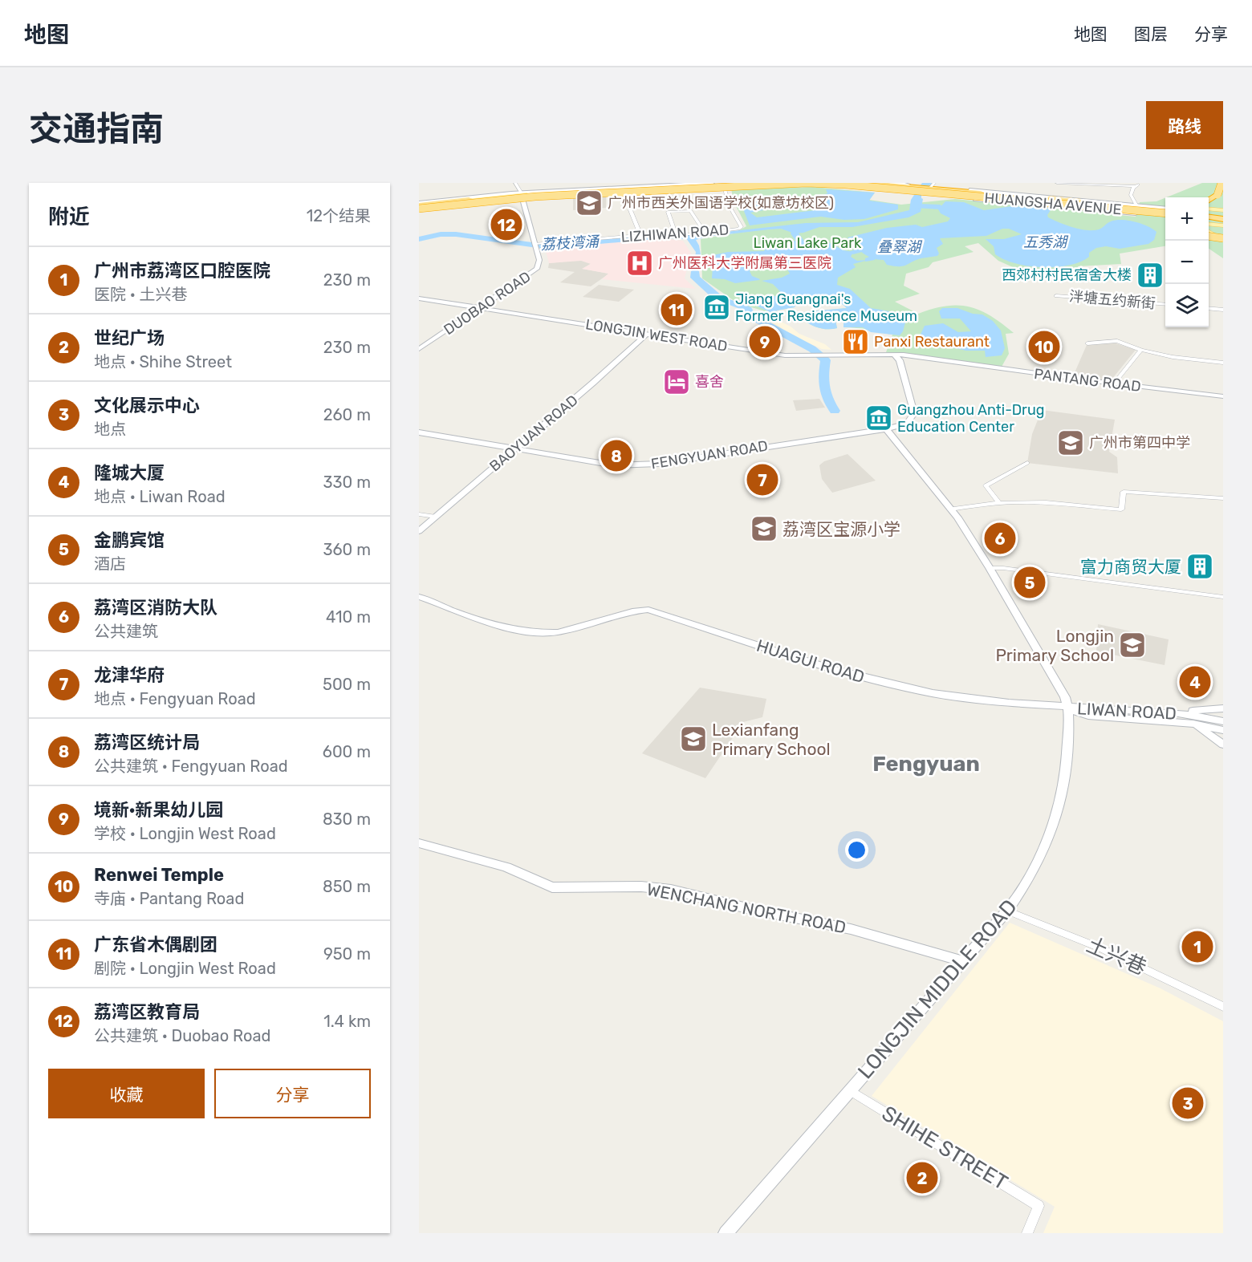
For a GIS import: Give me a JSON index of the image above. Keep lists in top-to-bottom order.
{
  "streets": {
    "highway": ["HUANGSHA AVENUE"],
    "street": [
      "LIZHIWAN ROAD",
      "泮塘五约新街",
      "DUOBAO ROAD",
      "LONGJIN WEST ROAD",
      "PANTANG ROAD",
      "BAOYUAN ROAD",
      "FENGYUAN ROAD",
      "HUAGUI ROAD",
      "LIWAN ROAD",
      "WENCHANG NORTH ROAD",
      "土兴巷",
      "LONGJIN MIDDLE ROAD",
      "SHIHE STREET"
    ]
  },
  "crossings": [
    ["HUANGSHA AVENUE", "LIZHIWAN ROAD"],
    ["HUANGSHA AVENUE", "DUOBAO ROAD"],
    ["LIZHIWAN ROAD", "DUOBAO ROAD"],
    ["DUOBAO ROAD", "LONGJIN WEST ROAD"],
    ["LONGJIN WEST ROAD", "PANTANG ROAD"],
    ["LONGJIN WEST ROAD", "BAOYUAN ROAD"],
    ["BAOYUAN ROAD", "FENGYUAN ROAD"],
    ["HUAGUI ROAD", "LIWAN ROAD"],
    ["HUAGUI ROAD", "LONGJIN MIDDLE ROAD"],
    ["LIWAN ROAD", "LONGJIN MIDDLE ROAD"],
    ["WENCHANG NORTH ROAD", "LONGJIN MIDDLE ROAD"],
    ["土兴巷", "LONGJIN MIDDLE ROAD"],
    ["LONGJIN MIDDLE ROAD", "SHIHE STREET"]
  ],
  "districts": ["Fengyuan"],
  "water": ["五秀湖", "荔枝湾涌", "叠翠湖"],
  "parks": ["Liwan Lake Park"],
  "places": {
    "school or university": [
      "广州市西关外国语学校(如意坊校区)",
      "广州市第四中学",
      "荔湾区宝源小学",
      "Longjin Primary School",
      "Lexianfang Primary School"
    ],
    "hospital": ["广州医科大学附属第三医院"],
    "building": ["西郊村村民宿舍大楼", "富力商贸大厦"],
    "museum": ["Jiang Guangnai's Former Residence Museum", "Guangzhou Anti-Drug Education Center"],
    "restaurant": ["Panxi Restaurant"],
    "hotel": ["喜舍"]
  },
  "page": {
    "header": "地图",
    "nav": ["地图", "图层", "分享"],
    "title": "交通指南",
    "buttons": [
      "路线",
      ["收藏", "分享"]
    ],
    "heading": ["附近", "12个结果"],
    "map_buttons": ["+", "−"],
    "pins": [
      "12",
      "11",
      "9",
      "10",
      "8",
      "7",
      "6",
      "5",
      "4",
      "1",
      "3",
      "2"
    ],
    "list": [
      {
        "mark": "1",
        "name": "广州市荔湾区口腔医院",
        "note": "医院 · 土兴巷",
        "value": "230 m"
      },
      {
        "mark": "2",
        "name": "世纪广场",
        "note": "地点 · Shihe Street",
        "value": "230 m"
      },
      {
        "mark": "3",
        "name": "文化展示中心",
        "note": "地点",
        "value": "260 m"
      },
      {
        "mark": "4",
        "name": "隆城大厦",
        "note": "地点 · Liwan Road",
        "value": "330 m"
      },
      {
        "mark": "5",
        "name": "金鹏宾馆",
        "note": "酒店",
        "value": "360 m"
      },
      {
        "mark": "6",
        "name": "荔湾区消防大队",
        "note": "公共建筑",
        "value": "410 m"
      },
      {
        "mark": "7",
        "name": "龙津华府",
        "note": "地点 · Fengyuan Road",
        "value": "500 m"
      },
      {
        "mark": "8",
        "name": "荔湾区统计局",
        "note": "公共建筑 · Fengyuan Road",
        "value": "600 m"
      },
      {
        "mark": "9",
        "name": "境新·新果幼儿园",
        "note": "学校 · Longjin West Road",
        "value": "830 m"
      },
      {
        "mark": "10",
        "name": "Renwei Temple",
        "note": "寺庙 · Pantang Road",
        "value": "850 m"
      },
      {
        "mark": "11",
        "name": "广东省木偶剧团",
        "note": "剧院 · Longjin West Road",
        "value": "950 m"
      },
      {
        "mark": "12",
        "name": "荔湾区教育局",
        "note": "公共建筑 · Duobao Road",
        "value": "1.4 km"
      }
    ]
  }
}
